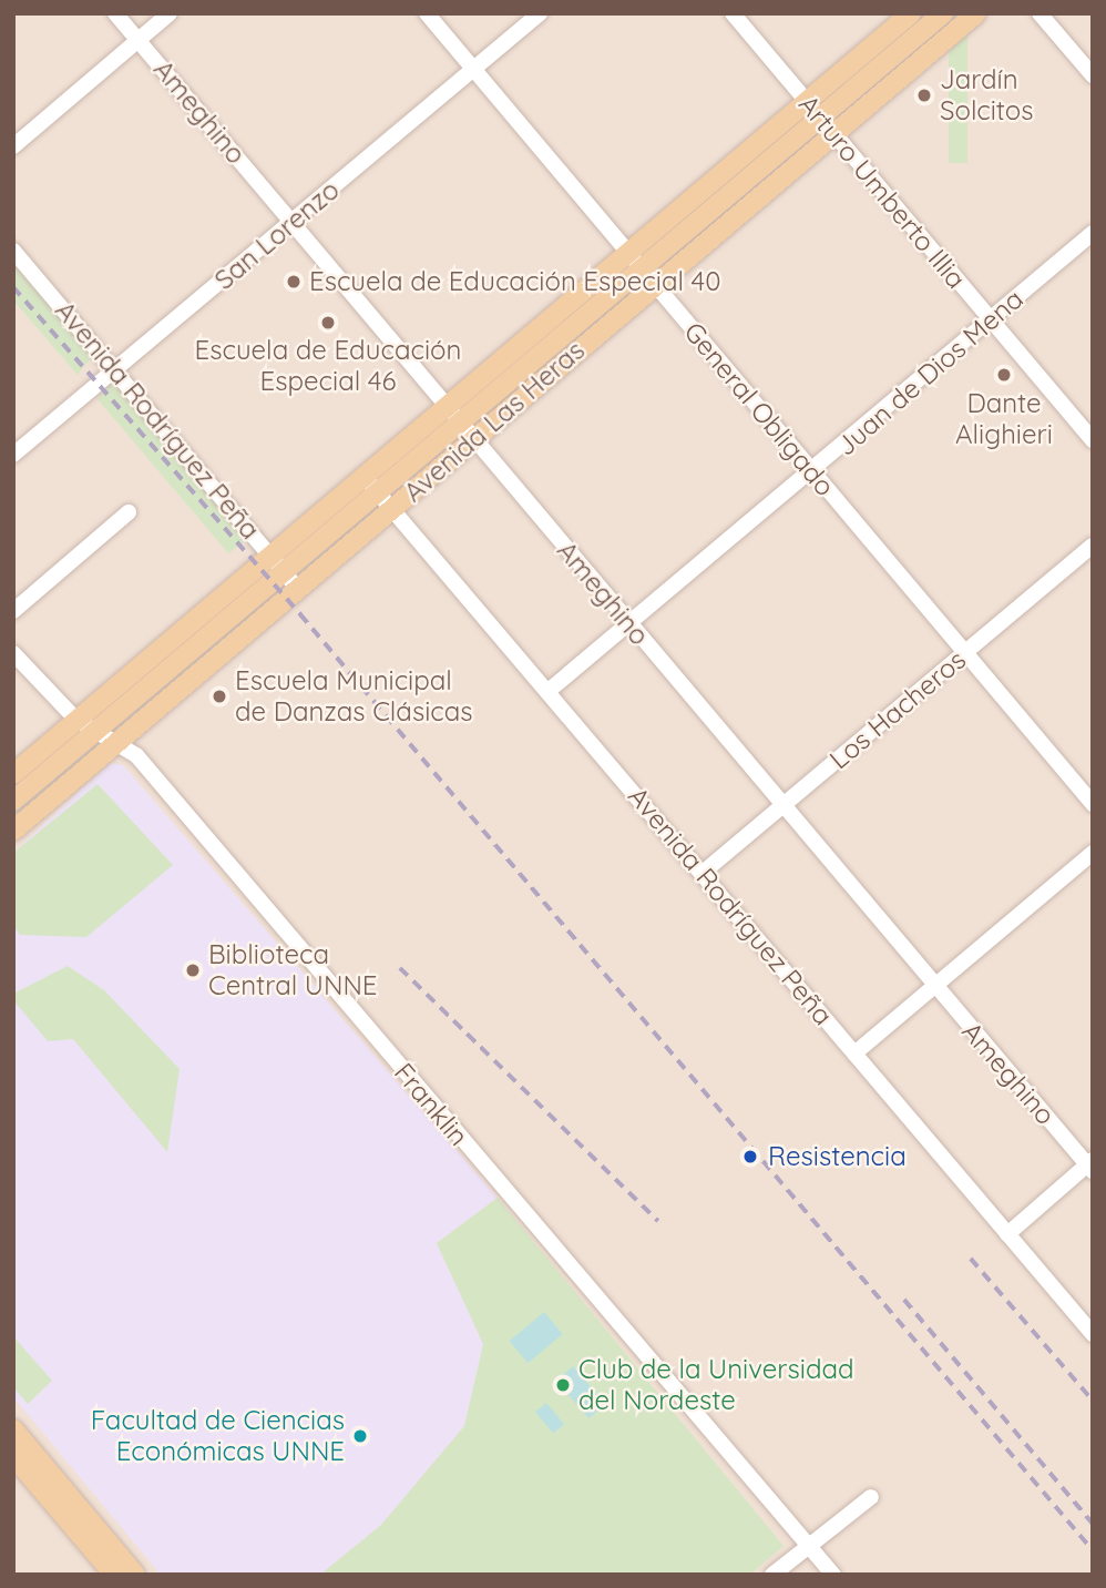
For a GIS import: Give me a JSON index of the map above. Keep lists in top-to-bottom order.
{
  "streets": {
    "main road": ["Avenida Las Heras"],
    "street": [
      "Ameghino",
      "Arturo Umberto Illia",
      "San Lorenzo",
      "Juan de Dios Mena",
      "General Obligado",
      "Avenida Rodríguez Peña",
      "Los Hacheros",
      "Franklin"
    ]
  },
  "crossings": [
    ["Ameghino", "San Lorenzo"],
    ["Ameghino", "Juan de Dios Mena"],
    ["Ameghino", "Avenida Las Heras"],
    ["Ameghino", "Los Hacheros"],
    ["Arturo Umberto Illia", "Juan de Dios Mena"],
    ["Arturo Umberto Illia", "Avenida Las Heras"],
    ["San Lorenzo", "General Obligado"],
    ["San Lorenzo", "Avenida Rodríguez Peña"],
    ["Juan de Dios Mena", "General Obligado"],
    ["Juan de Dios Mena", "Avenida Rodríguez Peña"],
    ["General Obligado", "Avenida Las Heras"],
    ["General Obligado", "Los Hacheros"],
    ["Avenida Rodríguez Peña", "Avenida Las Heras"],
    ["Avenida Rodríguez Peña", "Los Hacheros"],
    ["Avenida Las Heras", "Franklin"]
  ],
  "places": [
    "Jardín Solcitos",
    "Escuela de Educación Especial 40",
    "Escuela de Educación Especial 46",
    "Dante Alighieri",
    "Escuela Municipal de Danzas Clásicas",
    "Biblioteca Central UNNE",
    "Resistencia",
    "Club de la Universidad del Nordeste",
    "Facultad de Ciencias Económicas UNNE"
  ]
}
